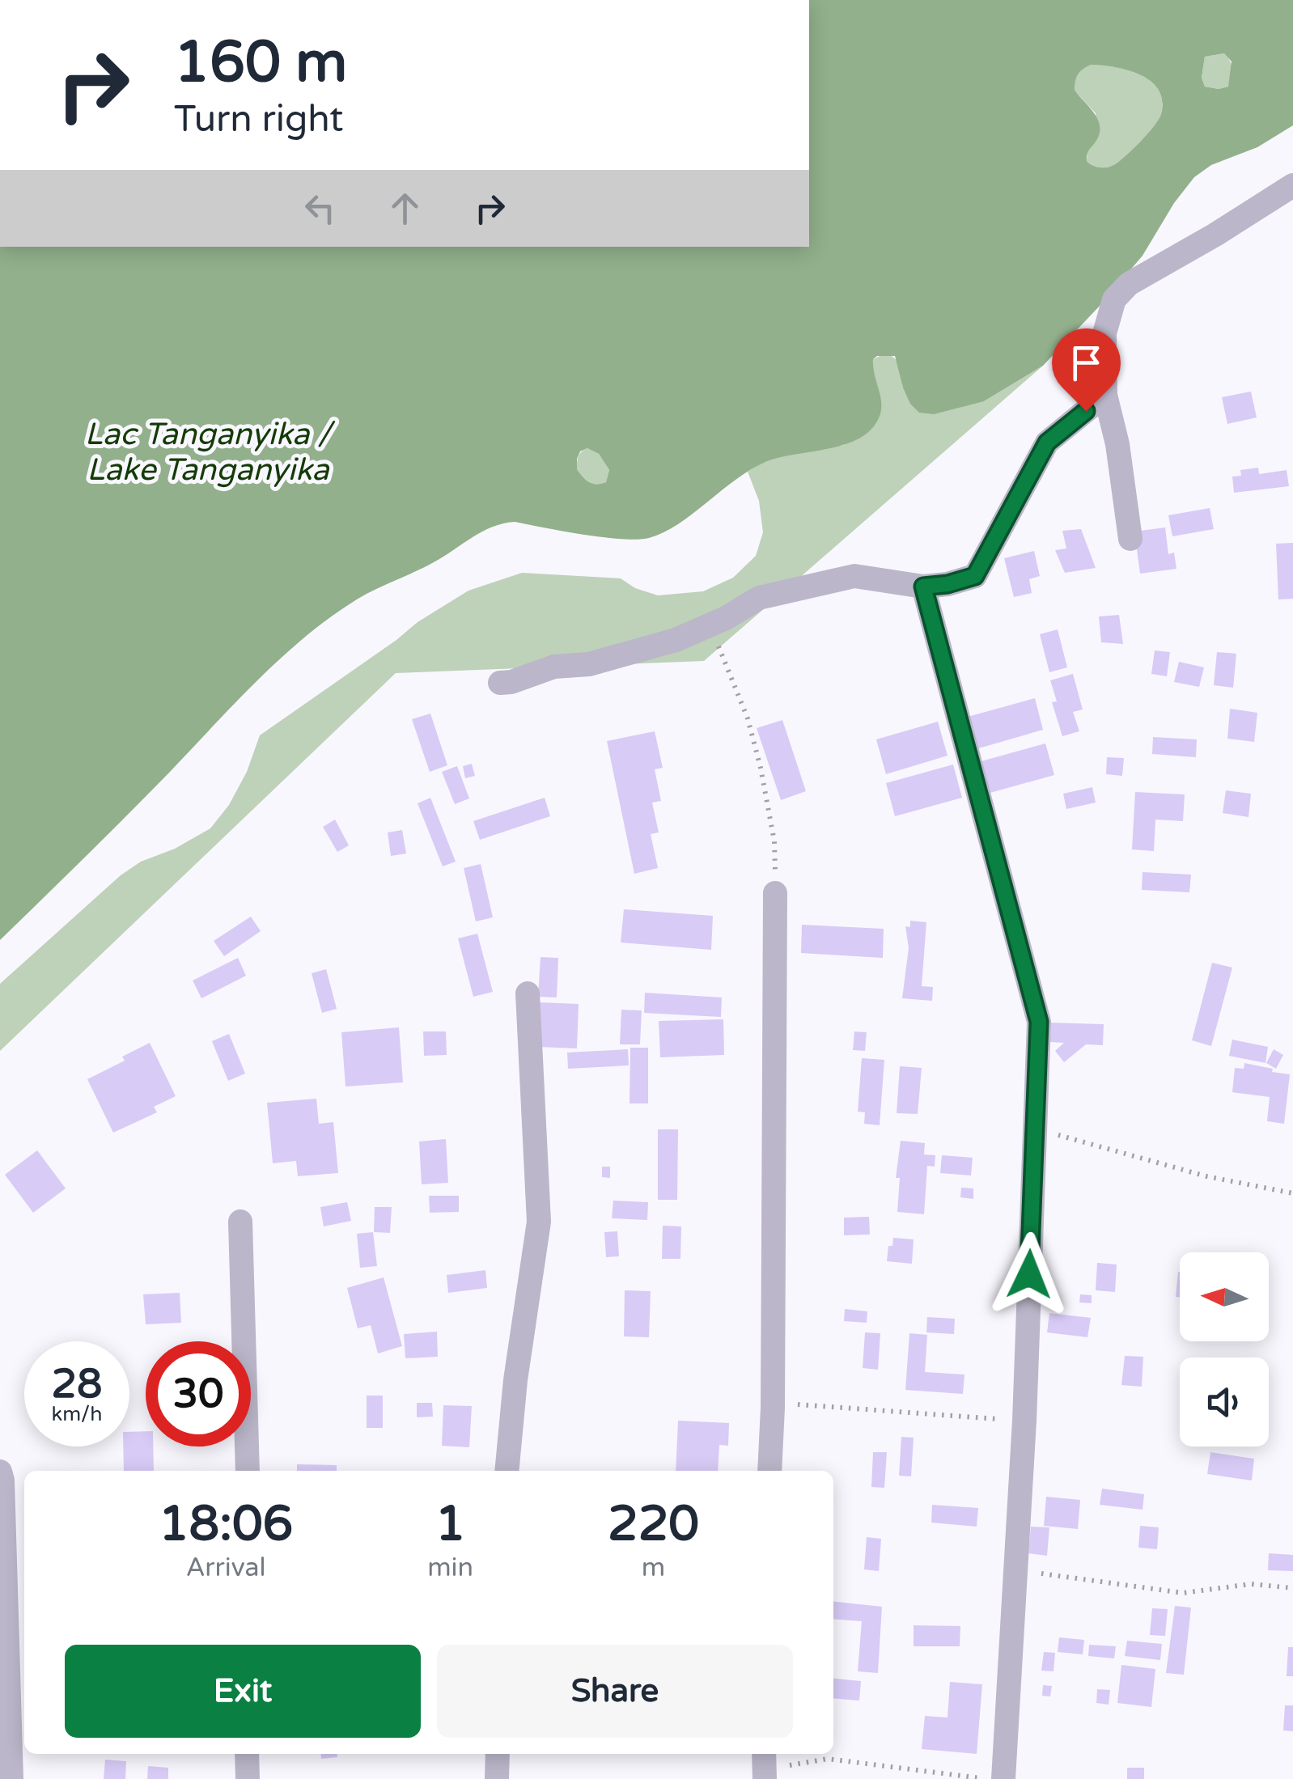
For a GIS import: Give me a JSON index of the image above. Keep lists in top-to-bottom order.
{
  "water": ["Lac Tanganyika / Lake Tanganyika"],
  "north": "left",
  "page": {
    "turn": ["160 m", "Turn right"],
    "speed": "28 km/h",
    "limit": "30",
    "eta": [
      "18:06",
      "Arrival",
      "1",
      "min",
      "220",
      "m"
    ],
    "buttons": ["Exit", "Share"]
  }
}
